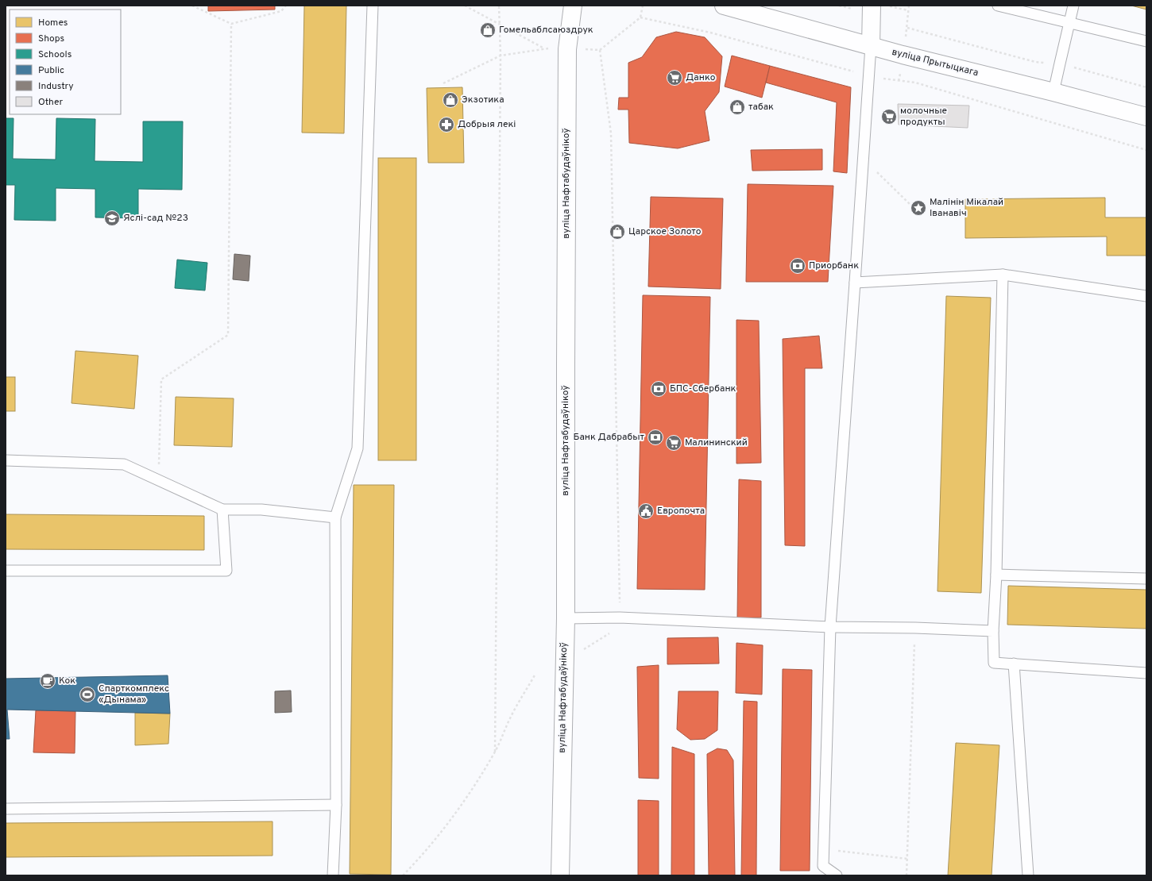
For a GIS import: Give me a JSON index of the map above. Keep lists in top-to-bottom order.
{
  "streets": {
    "main road": ["вуліца Прытыцкага", "вуліца Нафтабудаўнікоў"]
  },
  "places": {
    "shop": [
      "Гомельаблсаюздрук",
      "Экзотика",
      "табак",
      "Царское Золото"
    ],
    "supermarket": ["Данко", "молочные продукты", "Малининский"],
    "pharmacy": ["Добрыя лекі"],
    "place": ["Малінін Мікалай Іванавіч"],
    "school or university": ["Яслі-сад №23"],
    "bank": ["Приорбанк", "БПС-Сбербанк", "Банк Дабрабыт"],
    "public building": ["Европочта"],
    "cafe": ["Кок"],
    "sports": ["Спарткомплекс «Дынама»"]
  },
  "legend": [
    "Homes",
    "Shops",
    "Schools",
    "Public",
    "Industry",
    "Other"
  ]
}
